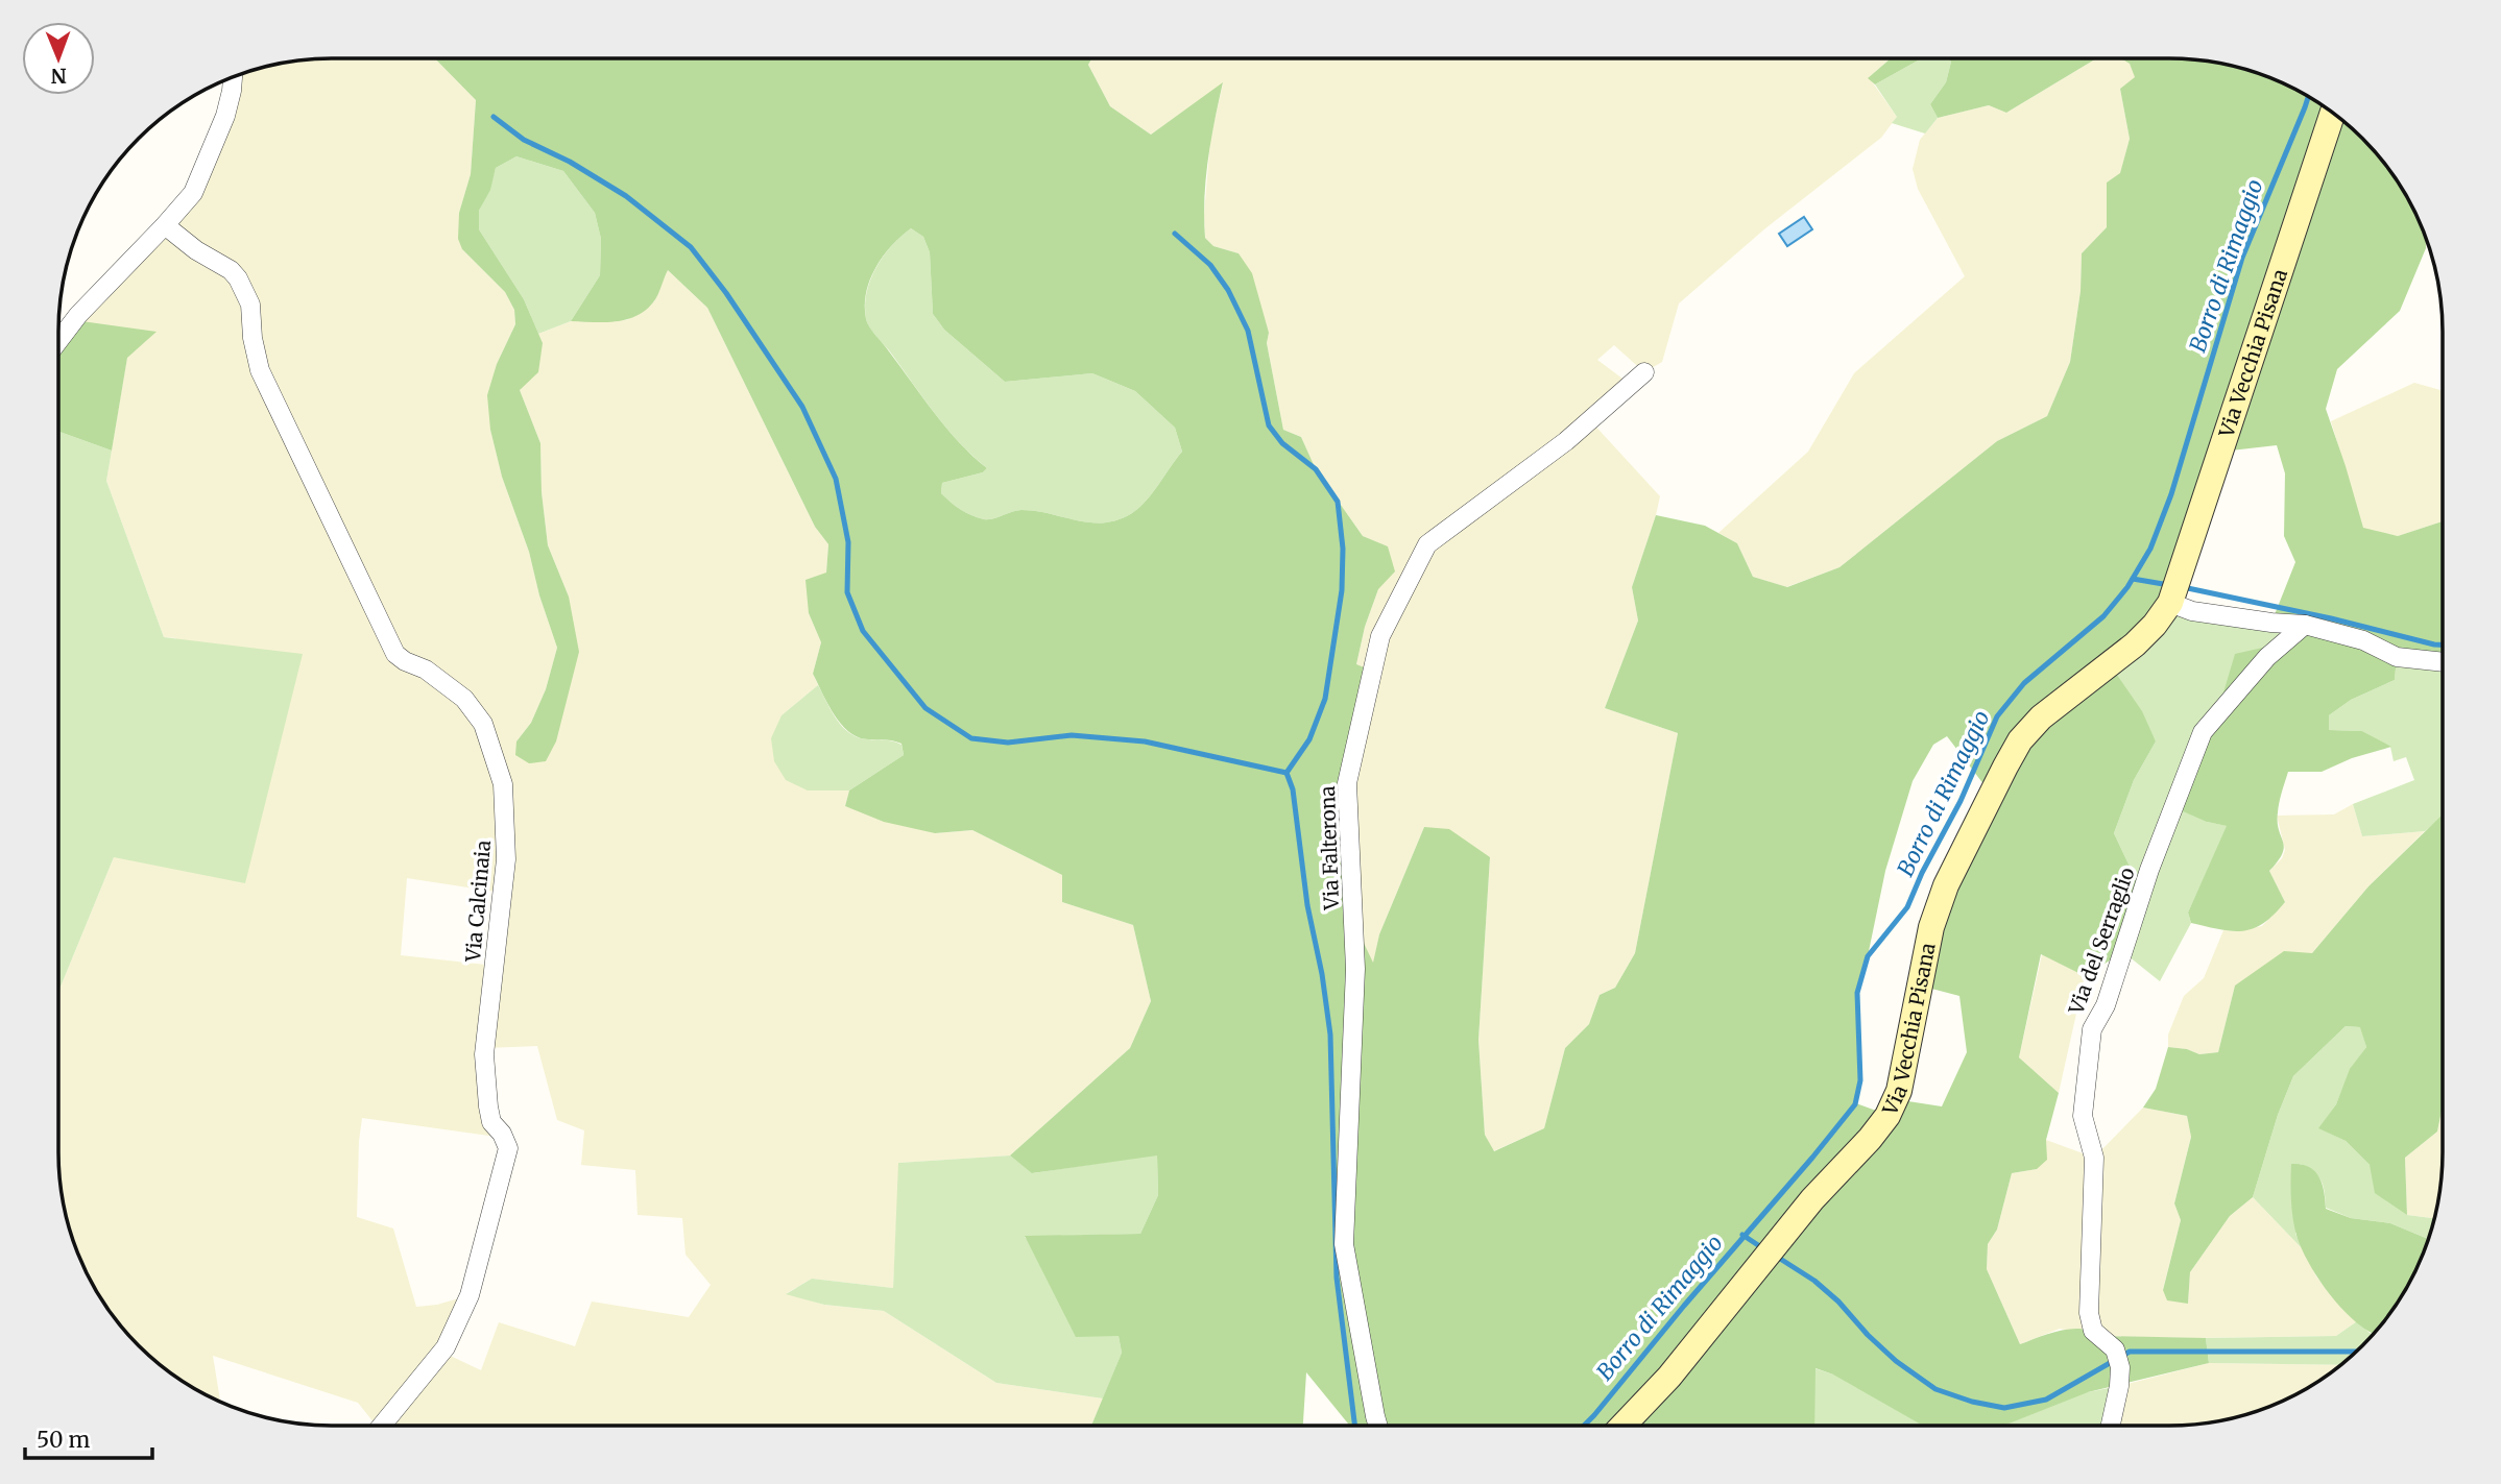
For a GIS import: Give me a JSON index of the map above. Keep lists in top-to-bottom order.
{
  "streets": {
    "main road": ["Via Vecchia Pisana"],
    "street": ["Via Falterona", "Via Calcinaia", "Via del Serraglio"]
  },
  "water": ["Borro di Rimaggio"],
  "scale_bar": "50 m",
  "north": "bottom"
}
